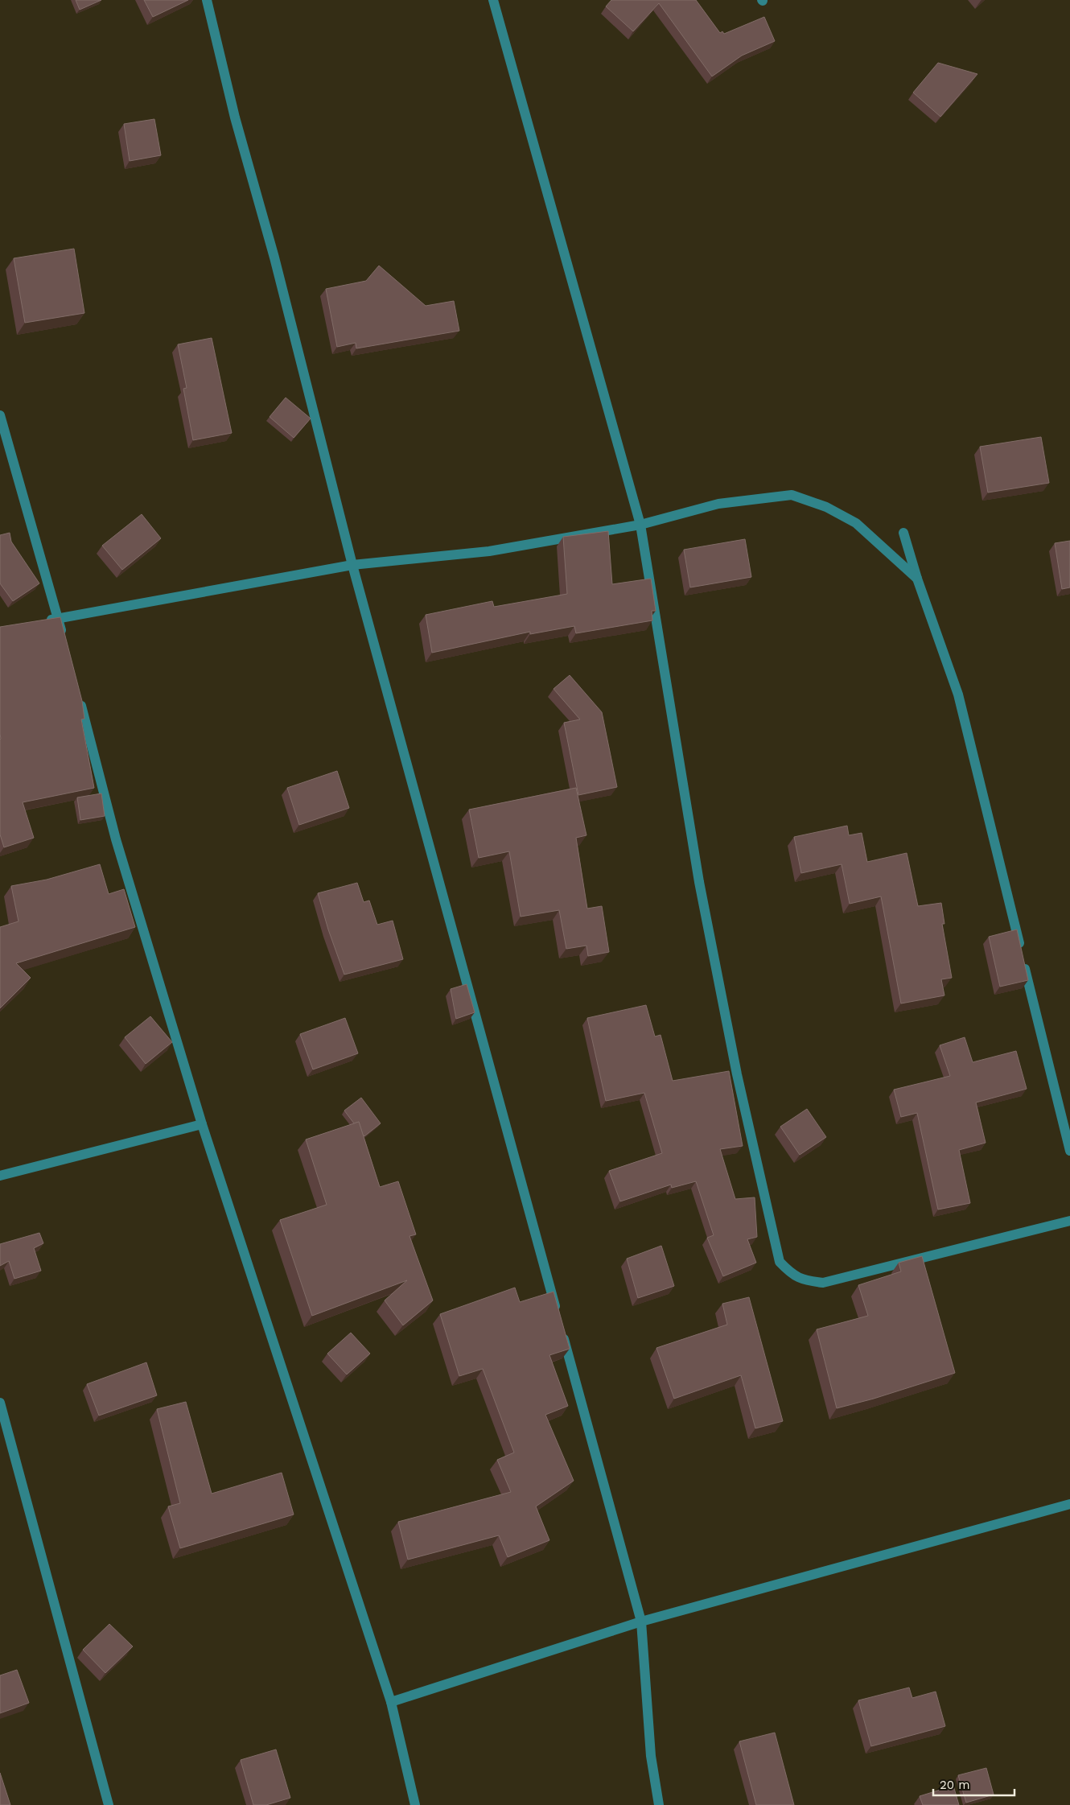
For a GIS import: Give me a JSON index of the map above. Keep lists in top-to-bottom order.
{
  "scale_bar": "20 m"
}
